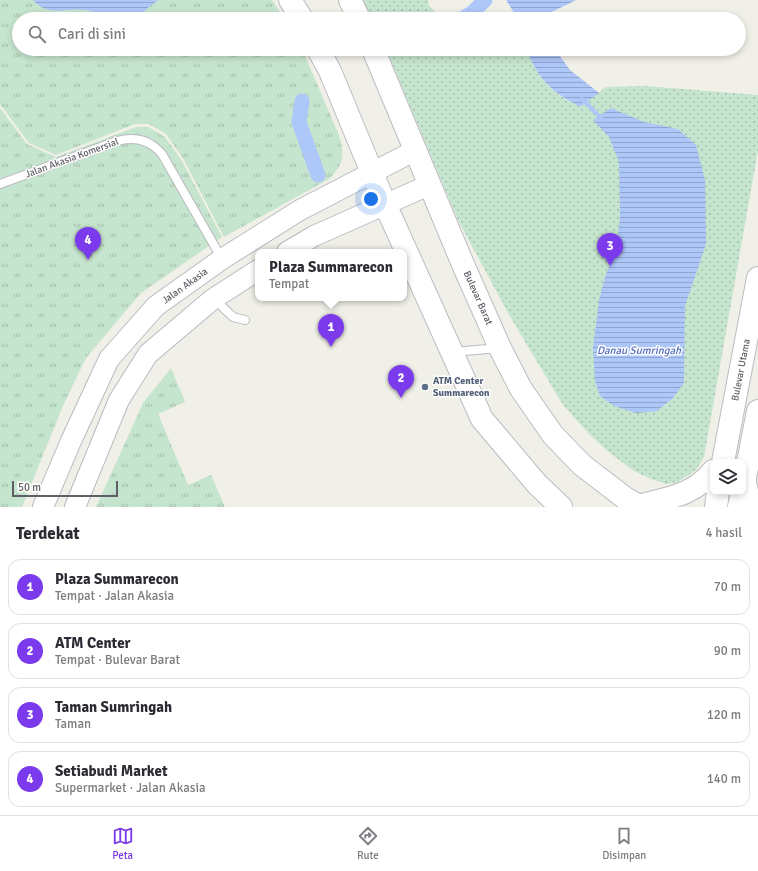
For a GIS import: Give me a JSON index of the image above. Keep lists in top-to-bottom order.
{
  "streets": {
    "main road": ["Bulevar Barat", "Bulevar Utama"],
    "street": ["Jalan Akasia"],
    "lane": ["Jalan Akasia Komersial"]
  },
  "crossings": [
    ["Jalan Akasia Komersial", "Jalan Akasia"],
    ["Jalan Akasia", "Bulevar Barat"]
  ],
  "water": ["Danau Sumringah"],
  "places": ["ATM Center Summarecon"],
  "scale_bar": "50 m",
  "page": {
    "search": "Cari di sini",
    "pins": [
      "4",
      "3",
      "1",
      "2"
    ],
    "popup": ["Plaza Summarecon", "Tempat"],
    "scale": "50 m",
    "heading": ["Terdekat", "4 hasil"],
    "list": [
      {
        "mark": "1",
        "name": "Plaza Summarecon",
        "note": "Tempat · Jalan Akasia",
        "value": "70 m"
      },
      {
        "mark": "2",
        "name": "ATM Center",
        "note": "Tempat · Bulevar Barat",
        "value": "90 m"
      },
      {
        "mark": "3",
        "name": "Taman Sumringah",
        "note": "Taman",
        "value": "120 m"
      },
      {
        "mark": "4",
        "name": "Setiabudi Market",
        "note": "Supermarket · Jalan Akasia",
        "value": "140 m"
      }
    ],
    "nav": ["Peta", "Rute", "Disimpan"]
  }
}
